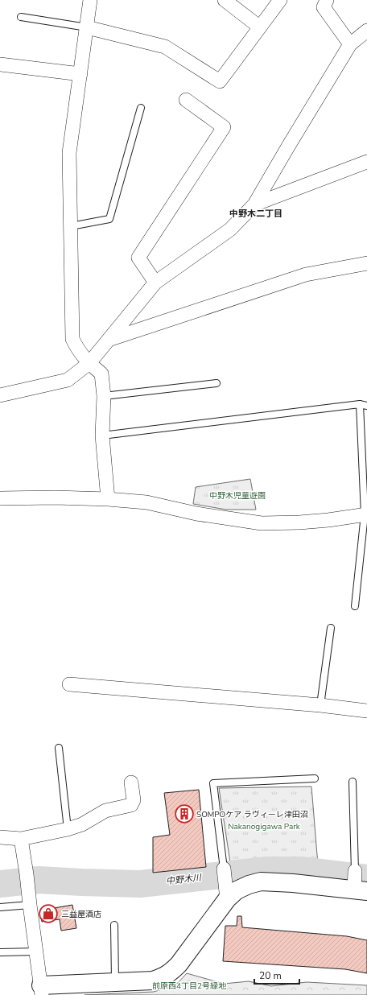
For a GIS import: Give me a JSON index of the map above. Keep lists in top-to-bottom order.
{
  "districts": ["中野木二丁目"],
  "water": ["中野木川"],
  "parks": ["中野木児童遊園", "Nakanogigawa Park", "前原西4丁目2号緑地"],
  "places": {
    "building": ["SOMPOケア ラヴィーレ津田沼"],
    "shop": ["三益屋酒店"]
  },
  "scale_bar": "20 m"
}
